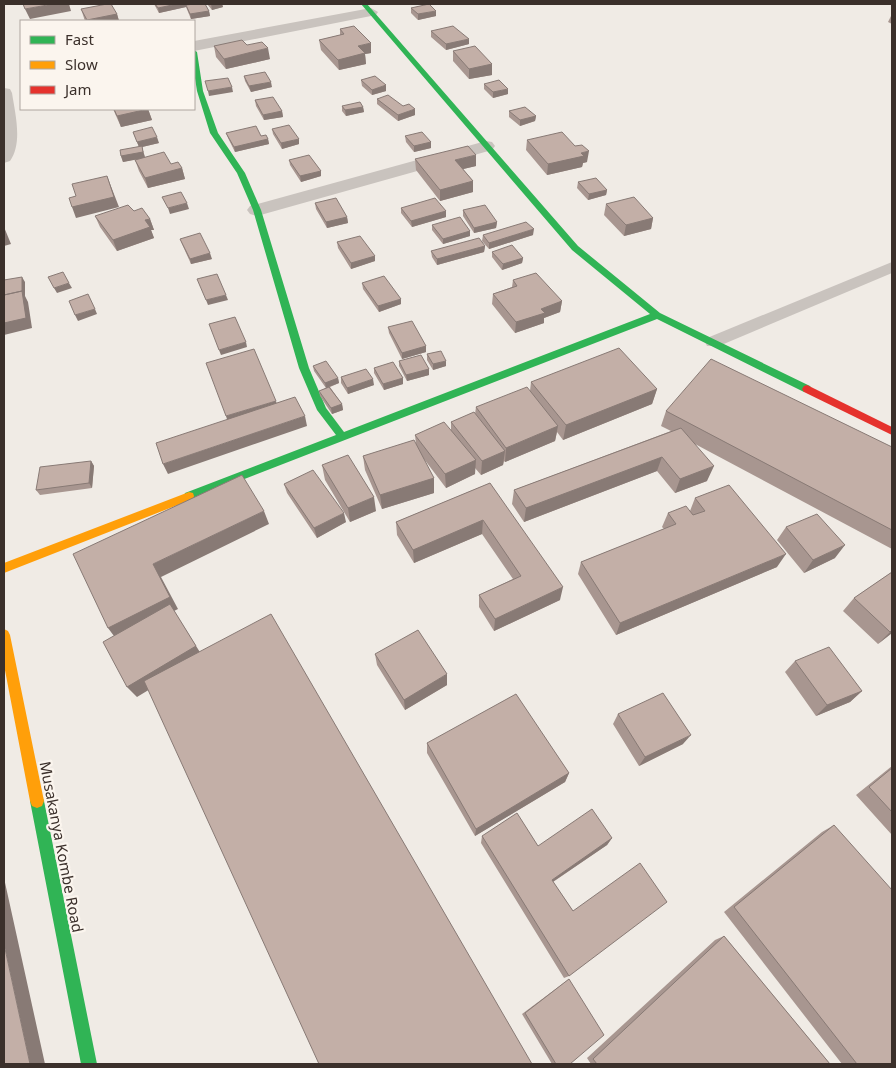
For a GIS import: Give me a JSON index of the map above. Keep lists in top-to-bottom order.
{
  "streets": {
    "street": ["Musakanya Kombe Road"]
  },
  "legend": ["Fast", "Slow", "Jam"]
}
